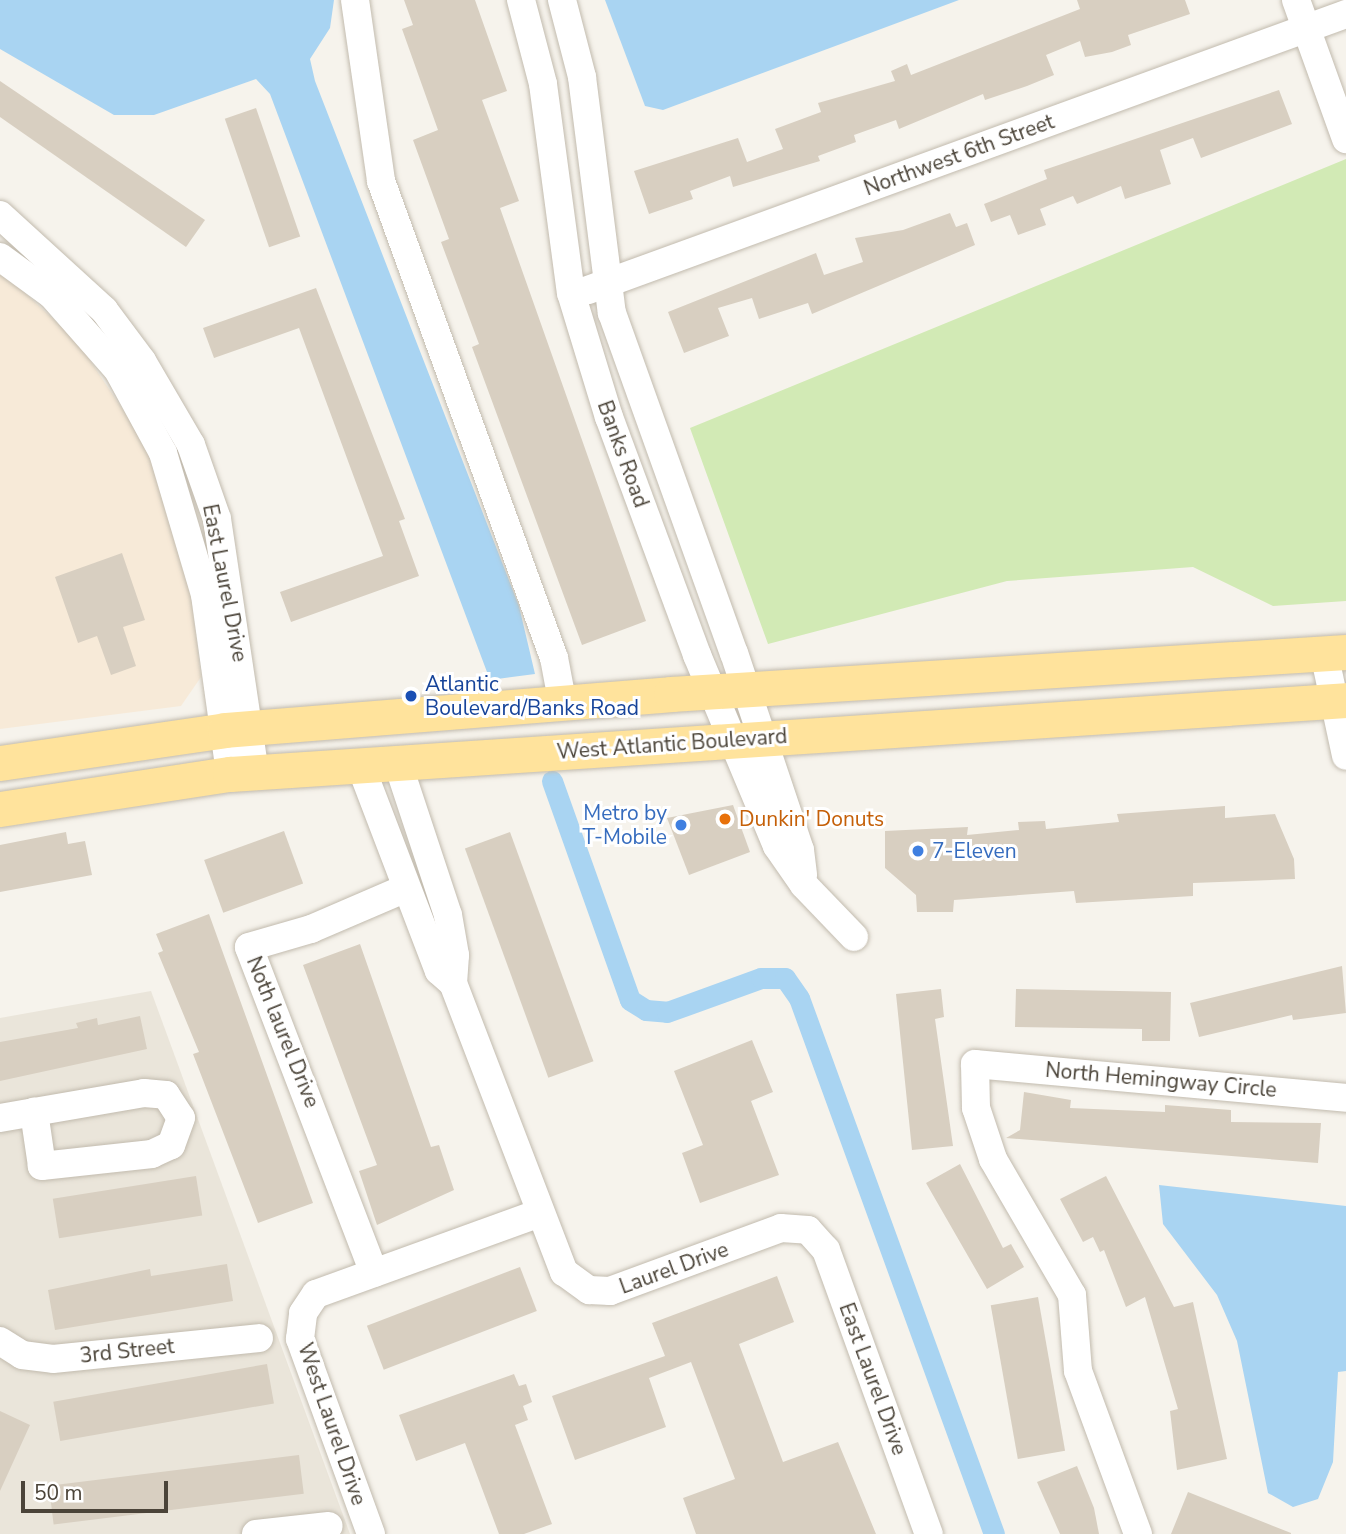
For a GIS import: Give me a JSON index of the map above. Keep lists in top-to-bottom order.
{
  "streets": {
    "main road": ["West Atlantic Boulevard"],
    "street": [
      "Northwest 6th Street",
      "Banks Road",
      "East Laurel Drive",
      "Noth laurel Drive",
      "North Hemingway Circle",
      "Laurel Drive",
      "3rd Street",
      "West Laurel Drive"
    ]
  },
  "crossings": [
    ["Northwest 6th Street", "Banks Road"],
    ["Banks Road", "West Atlantic Boulevard"],
    ["East Laurel Drive", "West Atlantic Boulevard"],
    ["East Laurel Drive", "Laurel Drive"],
    ["West Atlantic Boulevard", "Laurel Drive"],
    ["Noth laurel Drive", "Laurel Drive"],
    ["Noth laurel Drive", "West Laurel Drive"]
  ],
  "places": [
    "Atlantic Boulevard/Banks Road",
    "Dunkin' Donuts",
    "Metro by T-Mobile",
    "7-Eleven"
  ],
  "scale_bar": "50 m"
}
